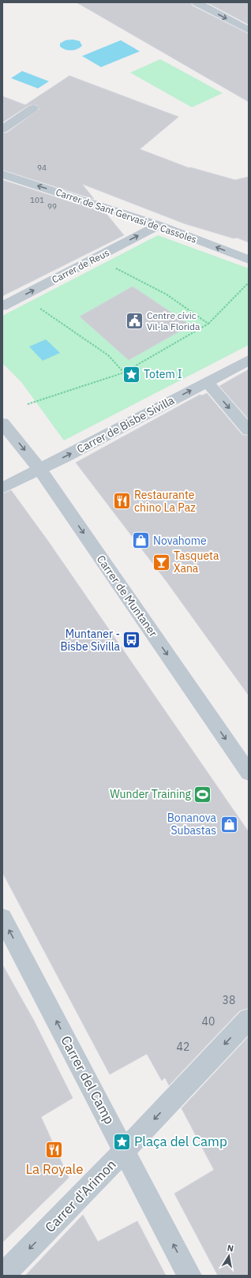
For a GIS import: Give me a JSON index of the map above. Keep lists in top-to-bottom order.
{
  "streets": {
    "street": [
      "Carrer de Sant Gervasi de Cassoles",
      "Carrer de Reus",
      "Carrer de Bisbe Sivilla",
      "Carrer de Muntaner",
      "Carrer del Camp",
      "Carrer d'Arimon"
    ]
  },
  "crossings": [
    ["Carrer de Sant Gervasi de Cassoles", "Carrer de Reus"],
    ["Carrer de Bisbe Sivilla", "Carrer de Muntaner"],
    ["Carrer del Camp", "Carrer d'Arimon"]
  ],
  "one_way": [
    "Carrer de Sant Gervasi de Cassoles",
    "Carrer de Reus",
    "Carrer de Bisbe Sivilla",
    "Carrer de Muntaner",
    "Carrer del Camp",
    "Carrer d'Arimon"
  ],
  "places": {
    "public building": ["Centre cívic Vil·la Florida"],
    "place": ["Totem I", "Plaça del Camp"],
    "restaurant": ["Restaurante chino La Paz", "La Royale"],
    "shop": ["Novahome", "Bonanova Subastas"],
    "bar": ["Tasqueta Xana"],
    "bus stop": ["Muntaner - Bisbe Sivilla"],
    "sports": ["Wunder Training"]
  },
  "house_numbers": [
    "94",
    "101",
    "99",
    "38",
    "40",
    "42"
  ],
  "north": "top"
}
